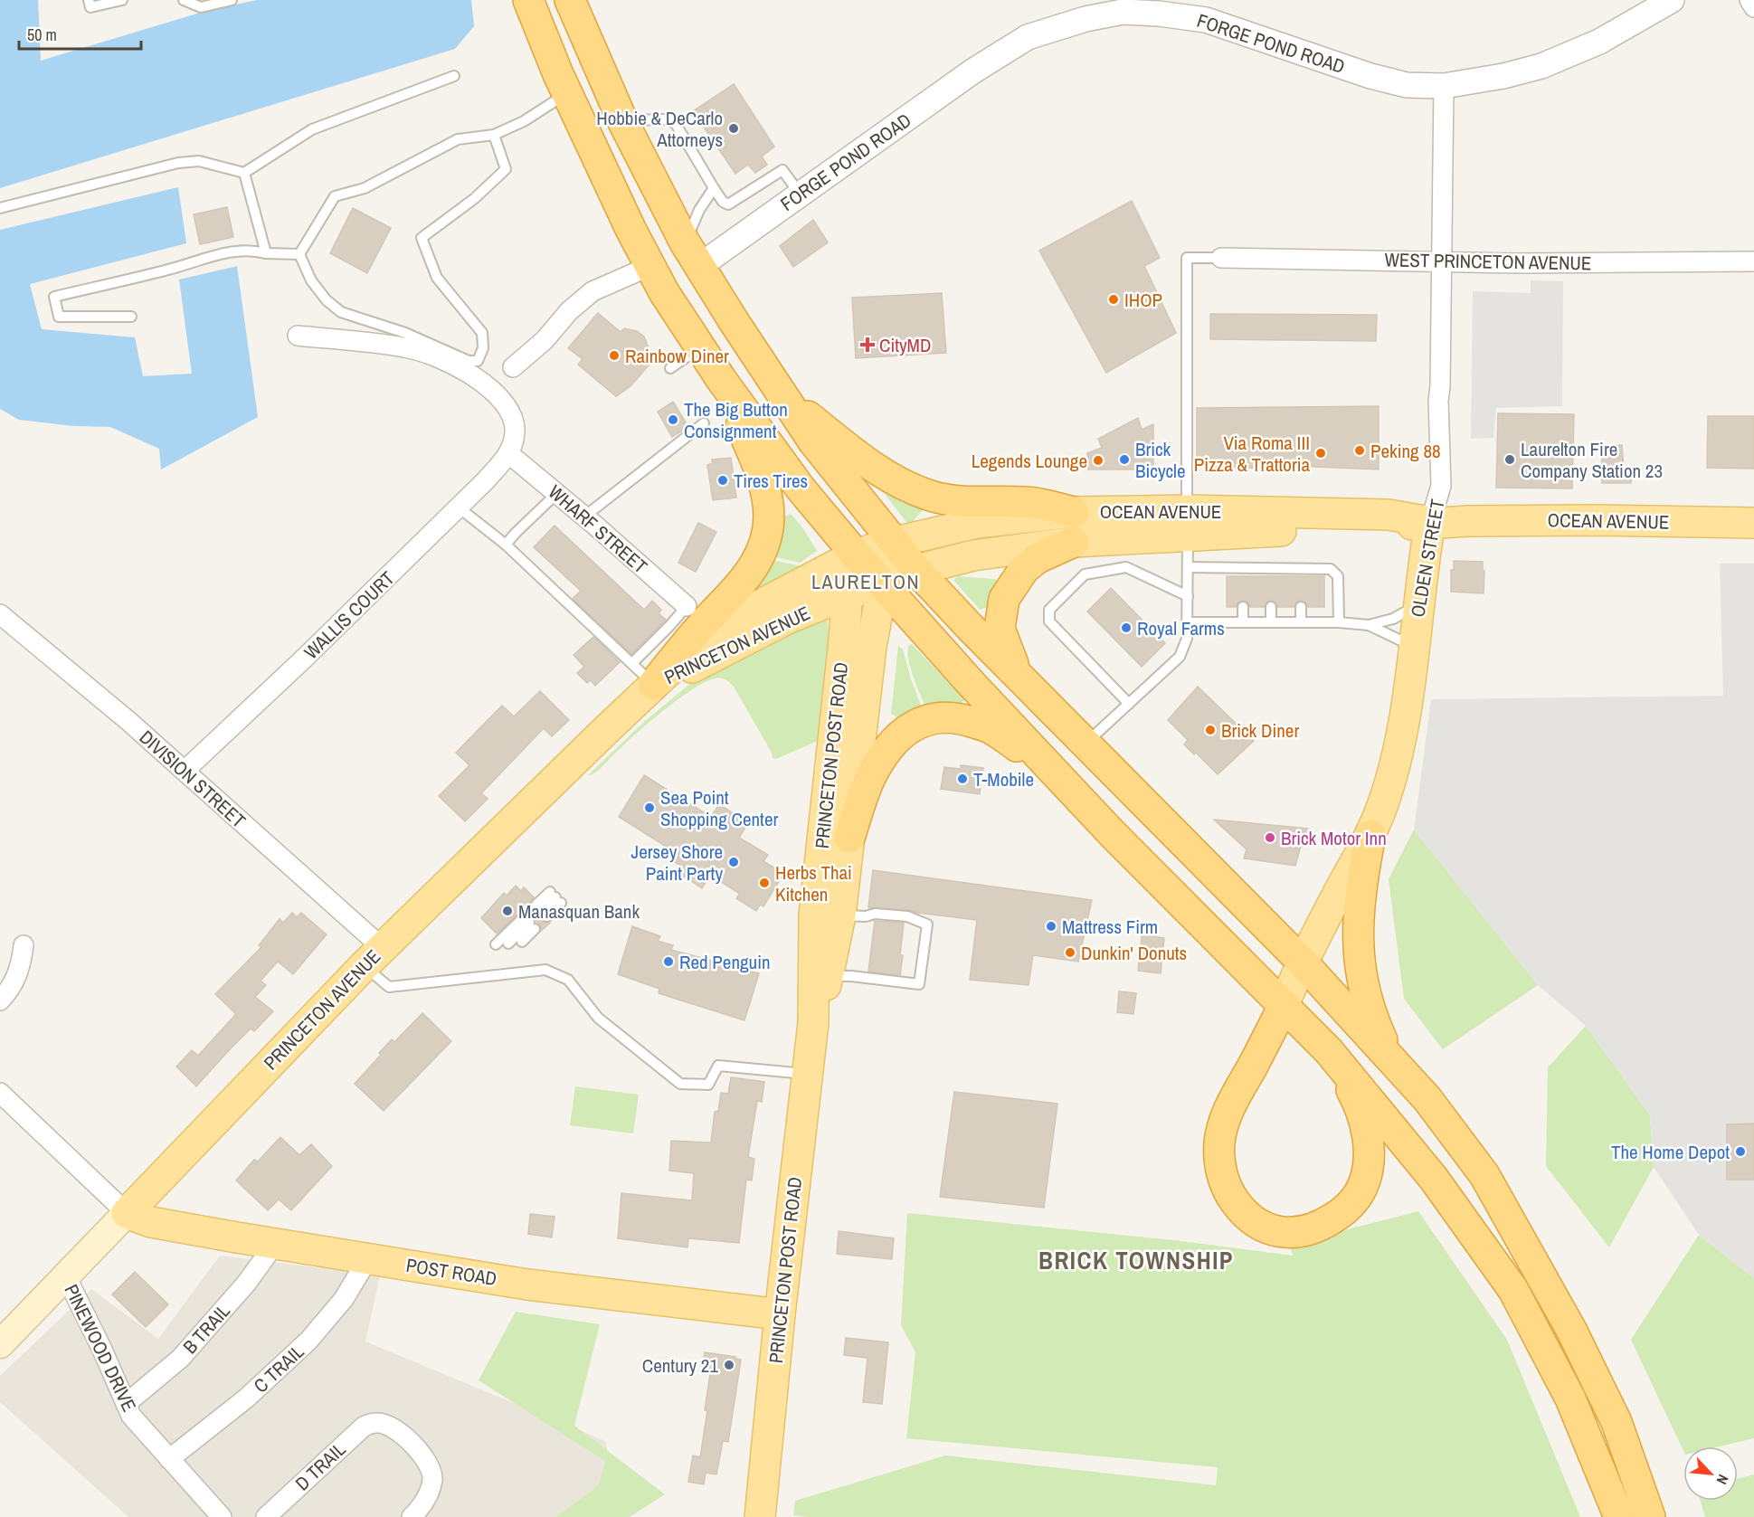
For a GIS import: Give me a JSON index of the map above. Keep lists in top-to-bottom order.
{
  "streets": {
    "main road": [
      "OCEAN AVENUE",
      "OLDEN STREET",
      "PRINCETON AVENUE",
      "PRINCETON POST ROAD",
      "POST ROAD"
    ],
    "street": [
      "FORGE POND ROAD",
      "WEST PRINCETON AVENUE",
      "WHARF STREET",
      "WALLIS COURT",
      "DIVISION STREET",
      "B TRAIL",
      "PINEWOOD DRIVE",
      "C TRAIL",
      "D TRAIL"
    ]
  },
  "crossings": [
    ["FORGE POND ROAD", "OLDEN STREET"],
    ["WEST PRINCETON AVENUE", "OLDEN STREET"],
    ["OCEAN AVENUE", "OLDEN STREET"],
    ["OCEAN AVENUE", "PRINCETON AVENUE"],
    ["OCEAN AVENUE", "PRINCETON POST ROAD"],
    ["WHARF STREET", "WALLIS COURT"],
    ["WALLIS COURT", "DIVISION STREET"],
    ["PRINCETON AVENUE", "PRINCETON POST ROAD"],
    ["PRINCETON AVENUE", "DIVISION STREET"],
    ["PRINCETON AVENUE", "POST ROAD"],
    ["PRINCETON AVENUE", "PINEWOOD DRIVE"],
    ["PRINCETON POST ROAD", "POST ROAD"],
    ["POST ROAD", "B TRAIL"],
    ["POST ROAD", "C TRAIL"],
    ["B TRAIL", "PINEWOOD DRIVE"],
    ["PINEWOOD DRIVE", "C TRAIL"]
  ],
  "districts": ["LAURELTON", "BRICK TOWNSHIP"],
  "places": {
    "other": [
      "Hobbie & DeCarlo Attorneys",
      "IHOP",
      "Rainbow Diner",
      "The Big Button Consignment",
      "Peking 88",
      "Via Roma III Pizza & Trattoria",
      "Brick Bicycle",
      "Laurelton Fire Company Station 23",
      "Legends Lounge",
      "Tires Tires",
      "Royal Farms",
      "Brick Diner",
      "T-Mobile",
      "Sea Point Shopping Center",
      "Brick Motor Inn",
      "Jersey Shore Paint Party",
      "Herbs Thai Kitchen",
      "Manasquan Bank",
      "Mattress Firm",
      "Dunkin' Donuts",
      "Red Penguin",
      "The Home Depot",
      "Century 21"
    ],
    "health": ["CityMD"]
  },
  "scale_bar": "50 m",
  "north": "bottom right"
}
